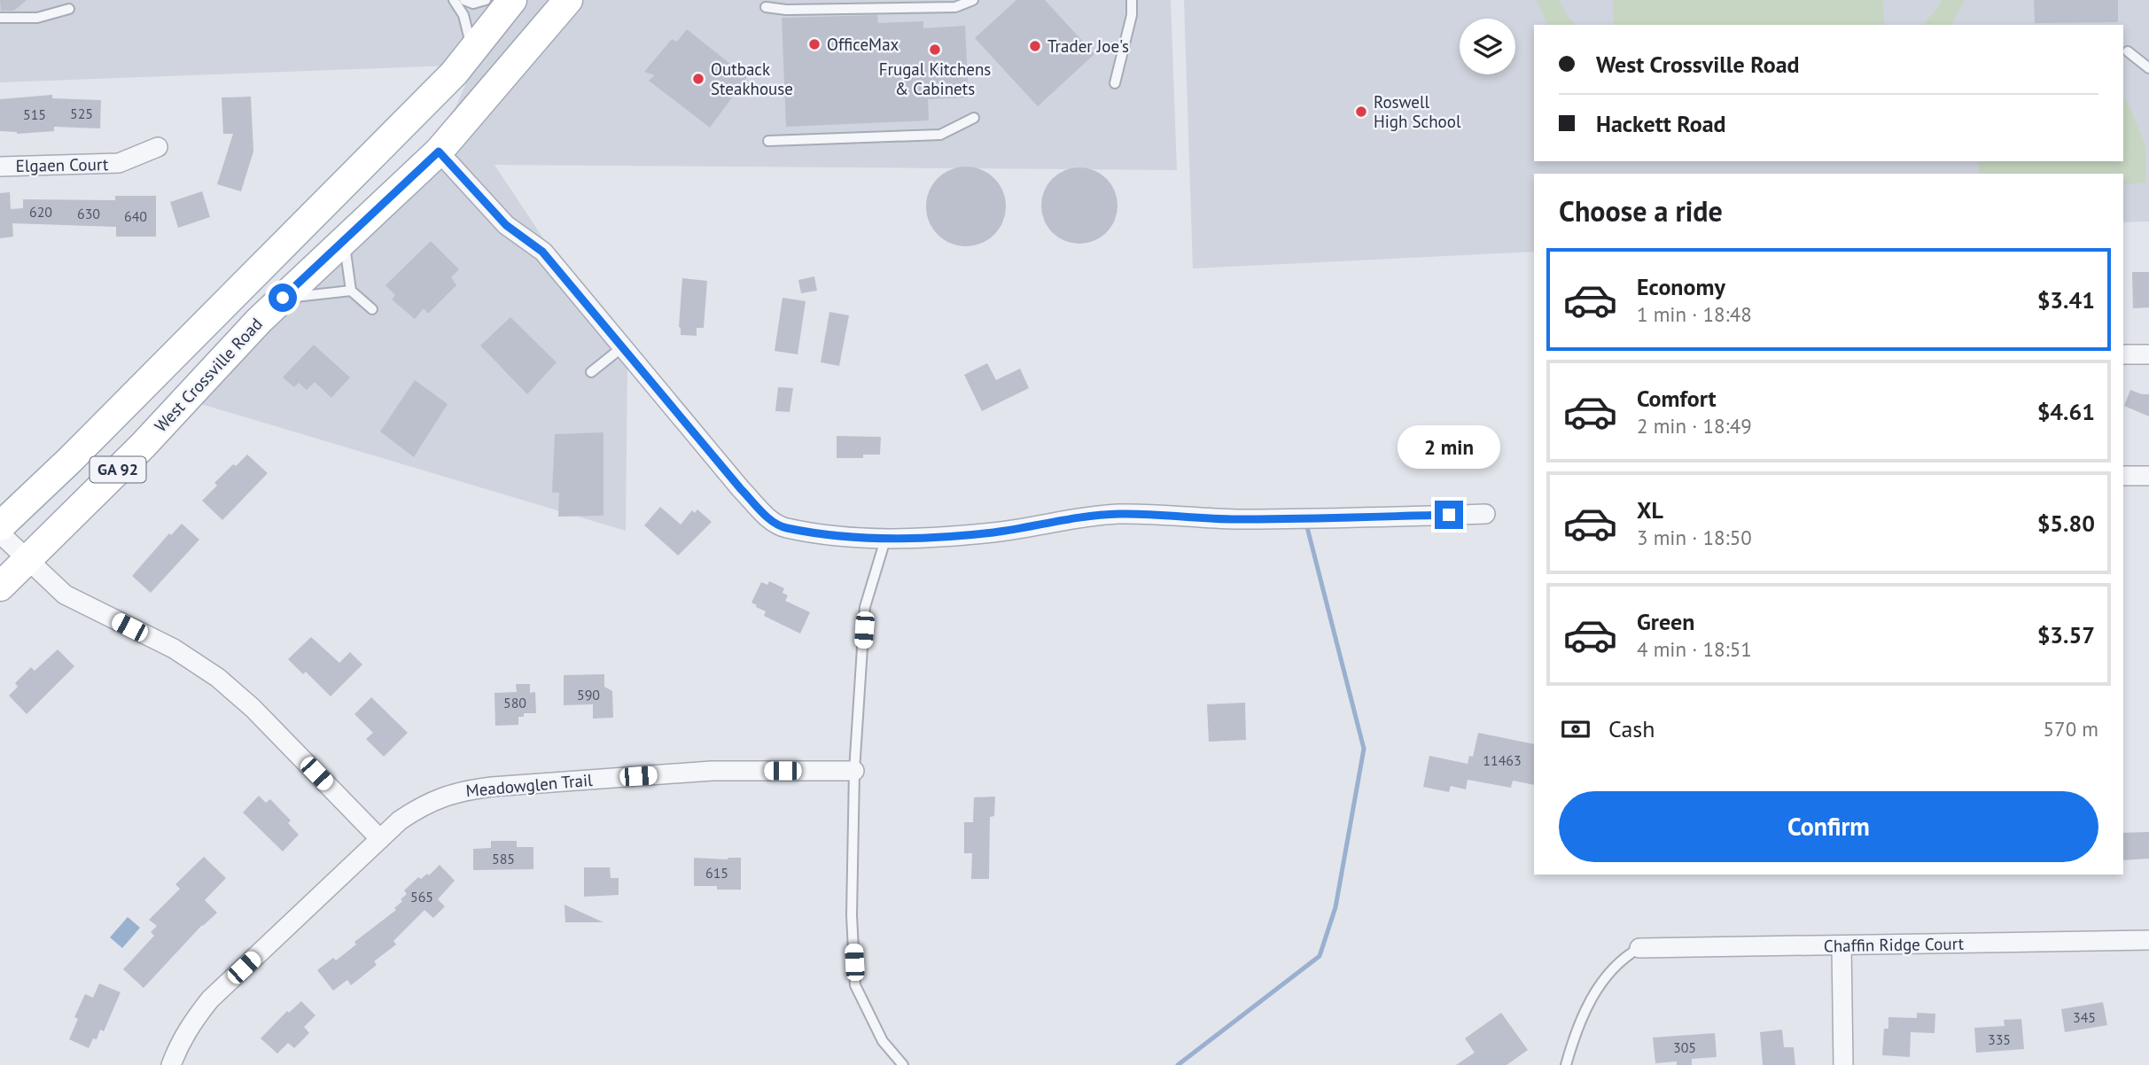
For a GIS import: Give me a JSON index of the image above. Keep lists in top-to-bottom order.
{
  "streets": {
    "main road": ["West Crossville Road", "GA 92"],
    "street": ["Elgaen Court", "Meadowglen Trail", "Chaffin Ridge Court"]
  },
  "places": [
    "OfficeMax",
    "Trader Joe's",
    "Frugal Kitchens & Cabinets",
    "Outback Steakhouse",
    "Roswell High School"
  ],
  "house_numbers": [
    "525",
    "515",
    "620",
    "630",
    "640",
    "590",
    "580",
    "11463",
    "585",
    "615",
    "565",
    "345",
    "335",
    "305"
  ],
  "page": {
    "banner": ["West Crossville Road", "Hackett Road"],
    "heading": "Choose a ride",
    "list": [
      {
        "name": "Economy",
        "note": "1 min · 18:48",
        "value": "$3.41"
      },
      {
        "name": "Comfort",
        "note": "2 min · 18:49",
        "value": "$4.61"
      },
      {
        "name": "XL",
        "note": "3 min · 18:50",
        "value": "$5.80"
      },
      {
        "name": "Green",
        "note": "4 min · 18:51",
        "value": "$3.57"
      }
    ],
    "bubble": "2 min",
    "pay": ["Cash", "570 m"],
    "buttons": "Confirm"
  }
}
